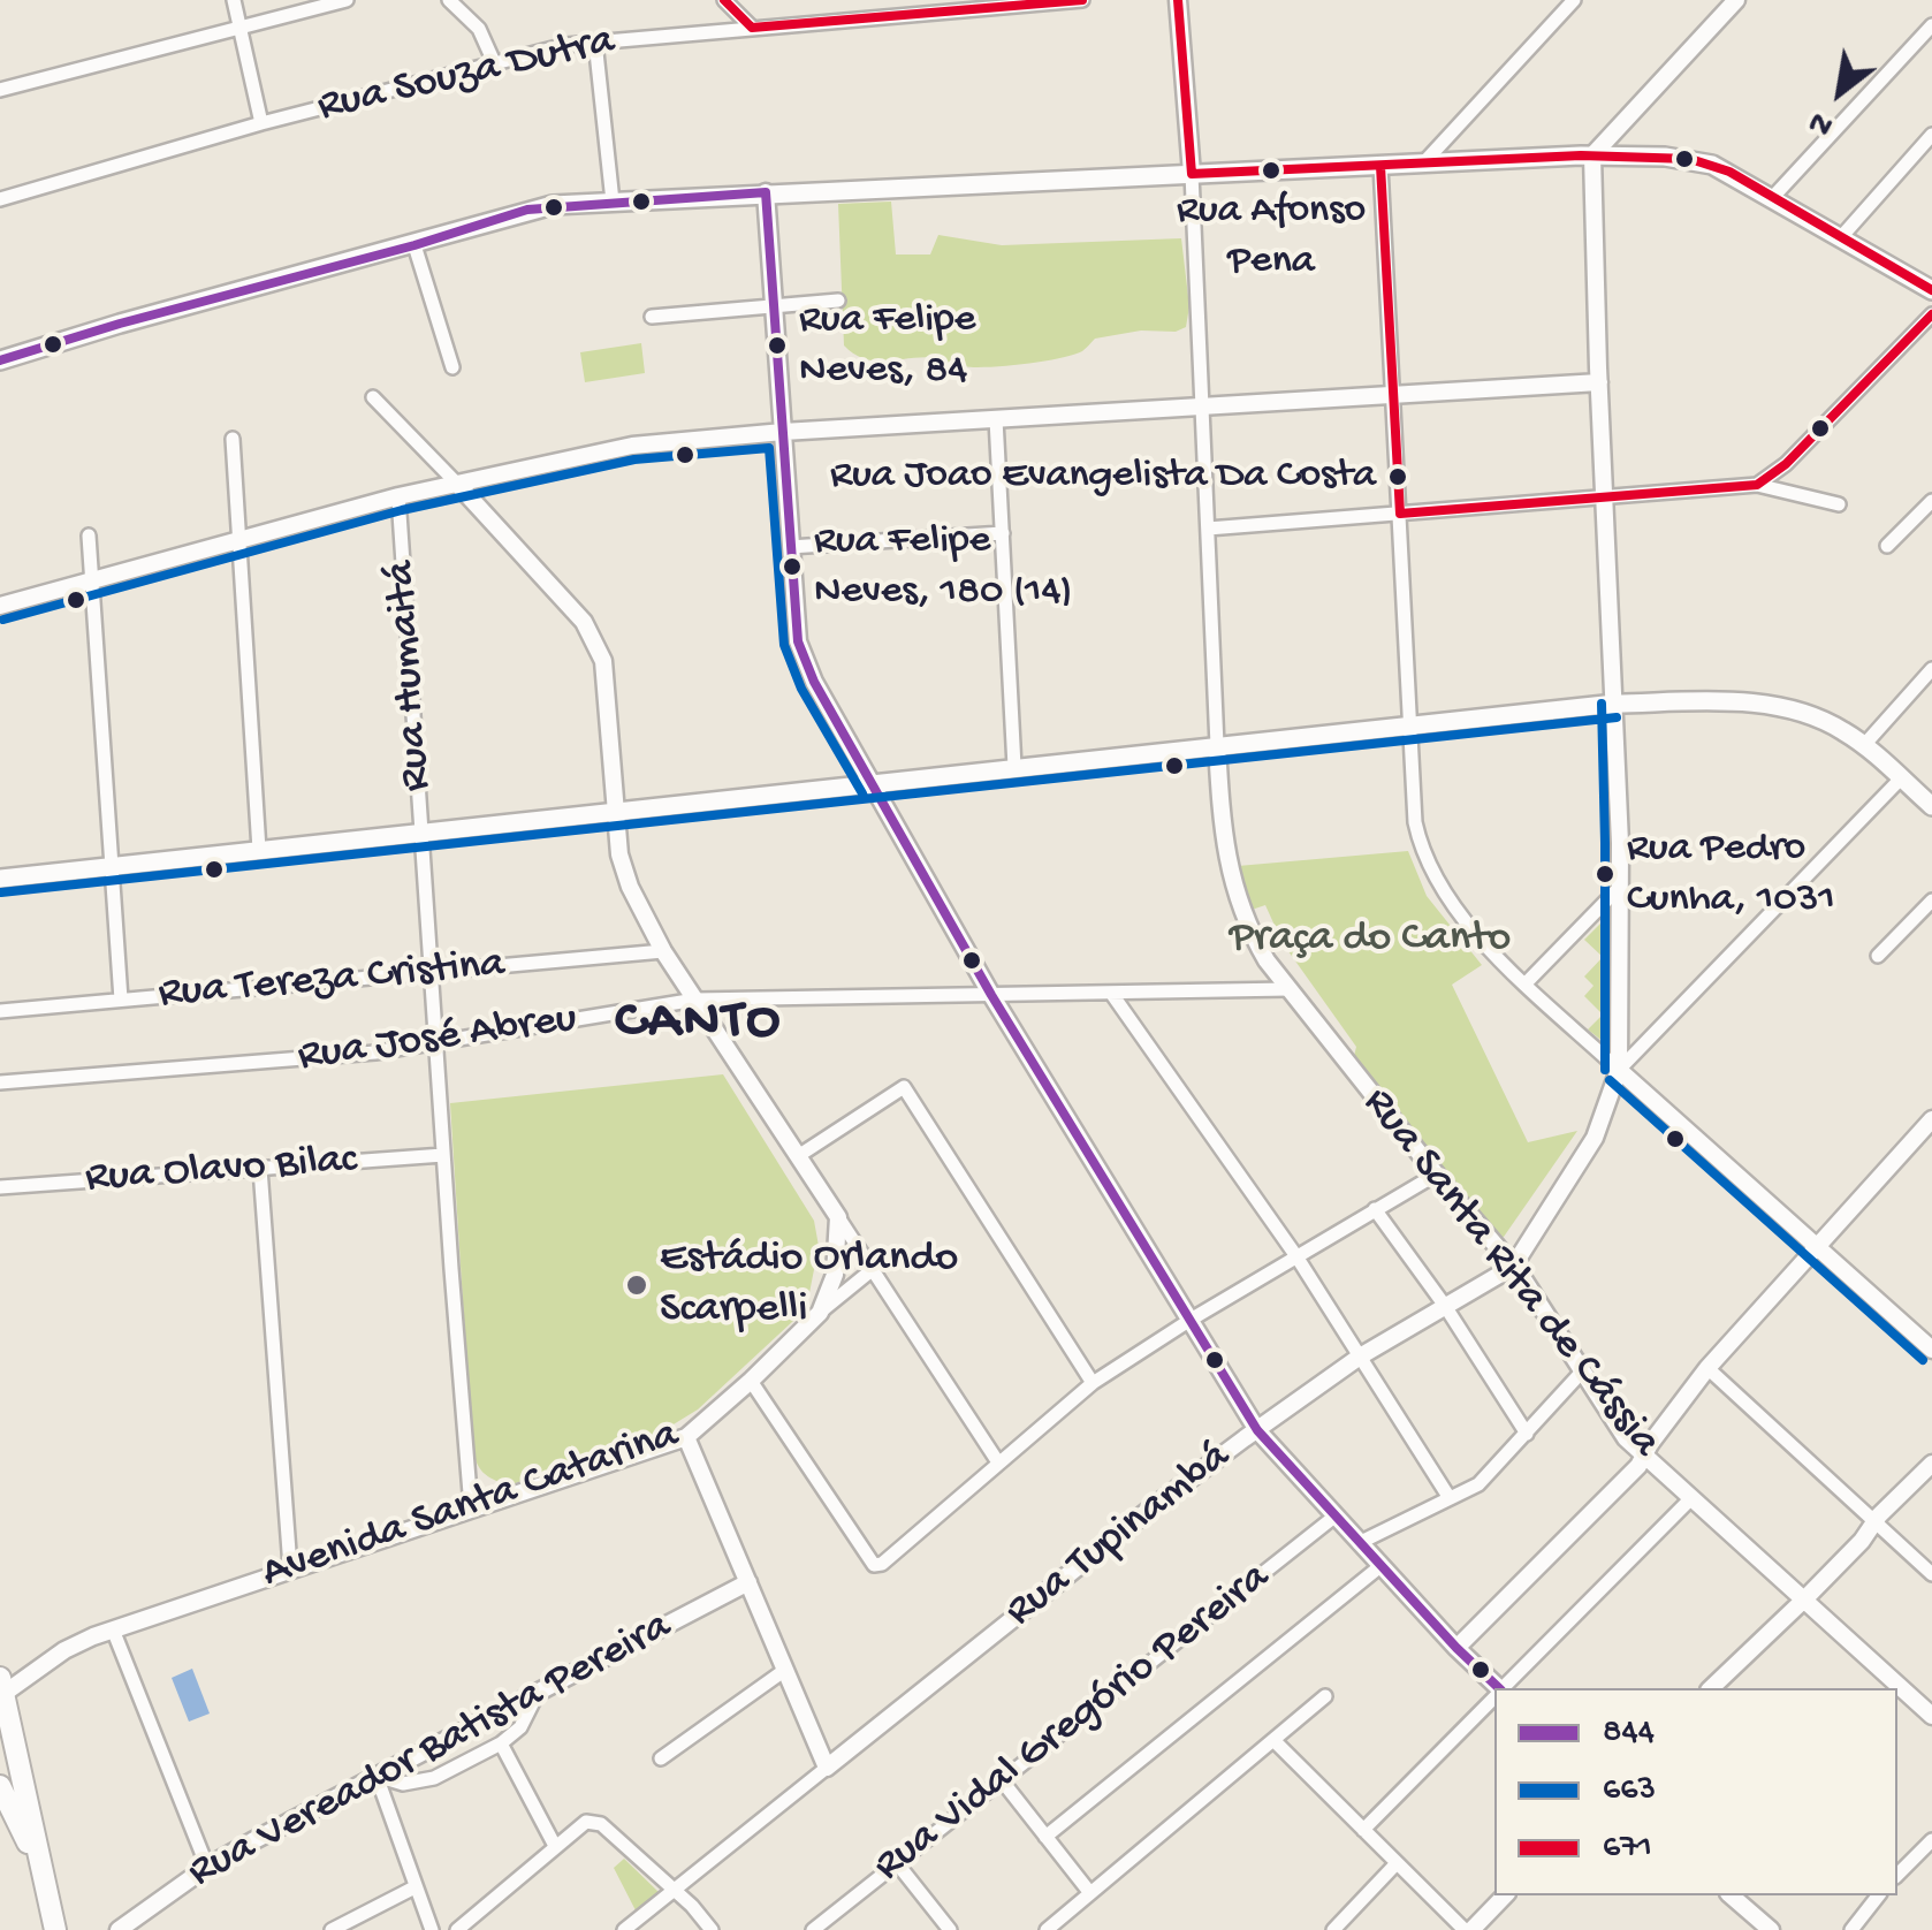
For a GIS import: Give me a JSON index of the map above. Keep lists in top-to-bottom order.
{
  "streets": {
    "street": [
      "Rua Souza Dutra",
      "Rua Humaitá",
      "Rua Tereza Cristina",
      "Rua José Abreu",
      "Rua Olavo Bilac",
      "Rua Santa Rita de Cássia",
      "Avenida Santa Catarina",
      "Rua Tupinambá",
      "Rua Vidal Gregório Pereira",
      "Rua Vereador Batista Pereira"
    ]
  },
  "crossings": [
    ["Rua Humaitá", "Rua Tereza Cristina"],
    ["Rua Humaitá", "Rua José Abreu"],
    ["Rua Humaitá", "Rua Olavo Bilac"],
    ["Rua Humaitá", "Avenida Santa Catarina"],
    ["Rua José Abreu", "Rua Santa Rita de Cássia"],
    ["Rua Santa Rita de Cássia", "Rua Tupinambá"]
  ],
  "districts": ["CANTO"],
  "parks": ["Praça do Canto"],
  "places": [
    "Rua Afonso Pena",
    "Rua Felipe Neves, 84",
    "Rua Joao Evangelista Da Costa",
    "Rua Felipe Neves, 180 (14)",
    "Rua Pedro Cunha, 1031",
    "Estádio Orlando Scarpelli"
  ],
  "lines": ["transit line 671", "transit line 844", "transit line 663"],
  "legend": ["844", "663", "671"],
  "north": "bottom left"
}
